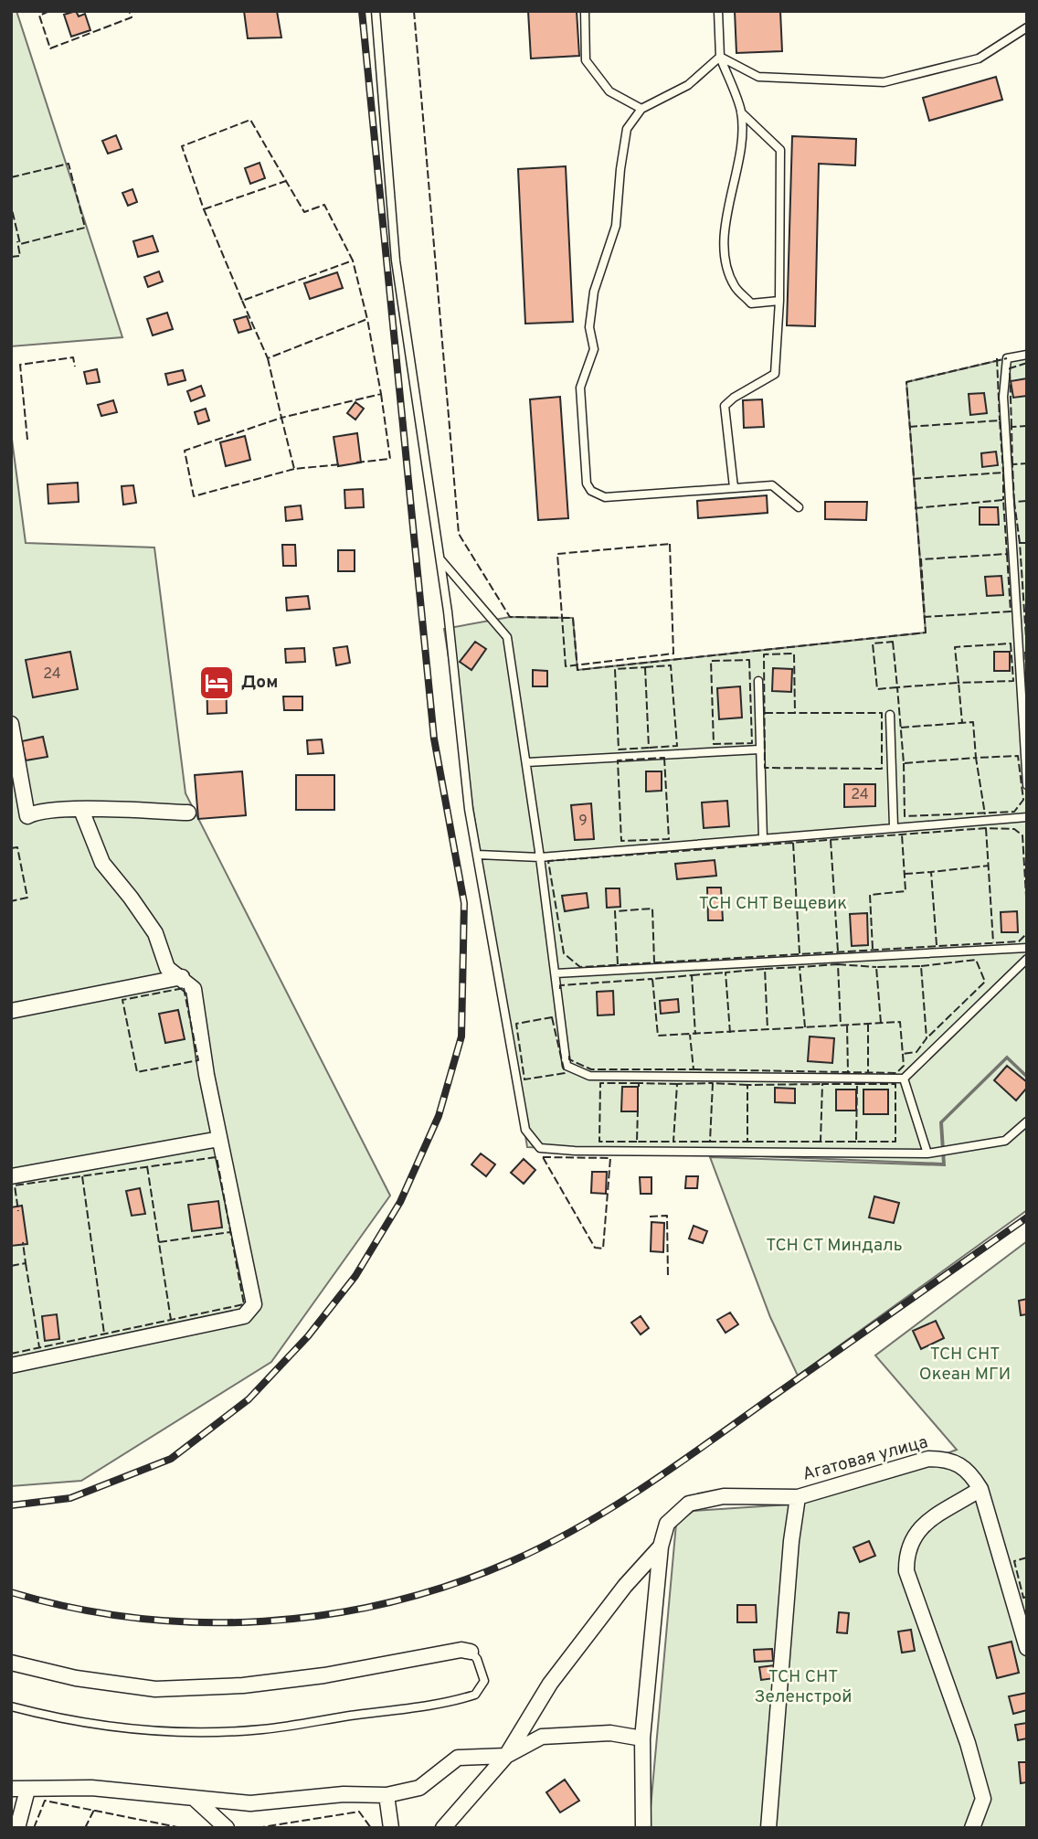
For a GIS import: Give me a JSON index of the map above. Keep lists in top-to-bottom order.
{
  "streets": {
    "street": ["Агатовая улица"]
  },
  "parks": [
    "ТСН СНТ Вещевик",
    "ТСН СТ Миндаль",
    "ТСН СНТ Океан МГИ",
    "ТСН СНТ Зеленстрой"
  ],
  "places": {
    "hotel": ["Дом"]
  },
  "house_numbers": ["24", "24", "9"]
}
